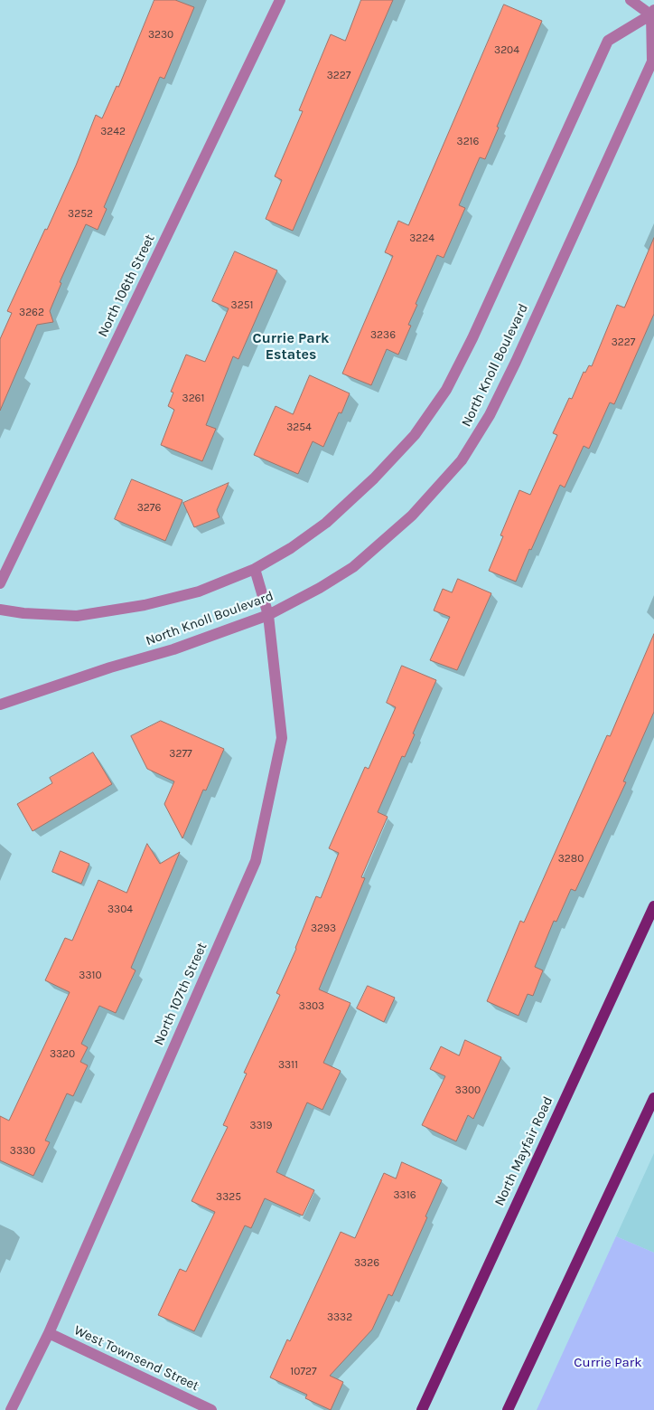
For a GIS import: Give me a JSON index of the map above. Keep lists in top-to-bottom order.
{
  "streets": {
    "main road": ["North Mayfair Road"],
    "street": [
      "North 106th Street",
      "North Knoll Boulevard",
      "North 107th Street",
      "West Townsend Street"
    ]
  },
  "crossings": [
    ["North Knoll Boulevard", "North 107th Street"],
    ["North 107th Street", "West Townsend Street"]
  ],
  "districts": ["Currie Park Estates"],
  "parks": ["Currie Park"],
  "house_numbers": [
    "3230",
    "3204",
    "3227",
    "3242",
    "3216",
    "3252",
    "3224",
    "3251",
    "3262",
    "3236",
    "3227",
    "3261",
    "3254",
    "3276",
    "3277",
    "3280",
    "3304",
    "3293",
    "3310",
    "3303",
    "3320",
    "3311",
    "3300",
    "3319",
    "3330",
    "3316",
    "3325",
    "3326",
    "3332",
    "10727"
  ]
}
